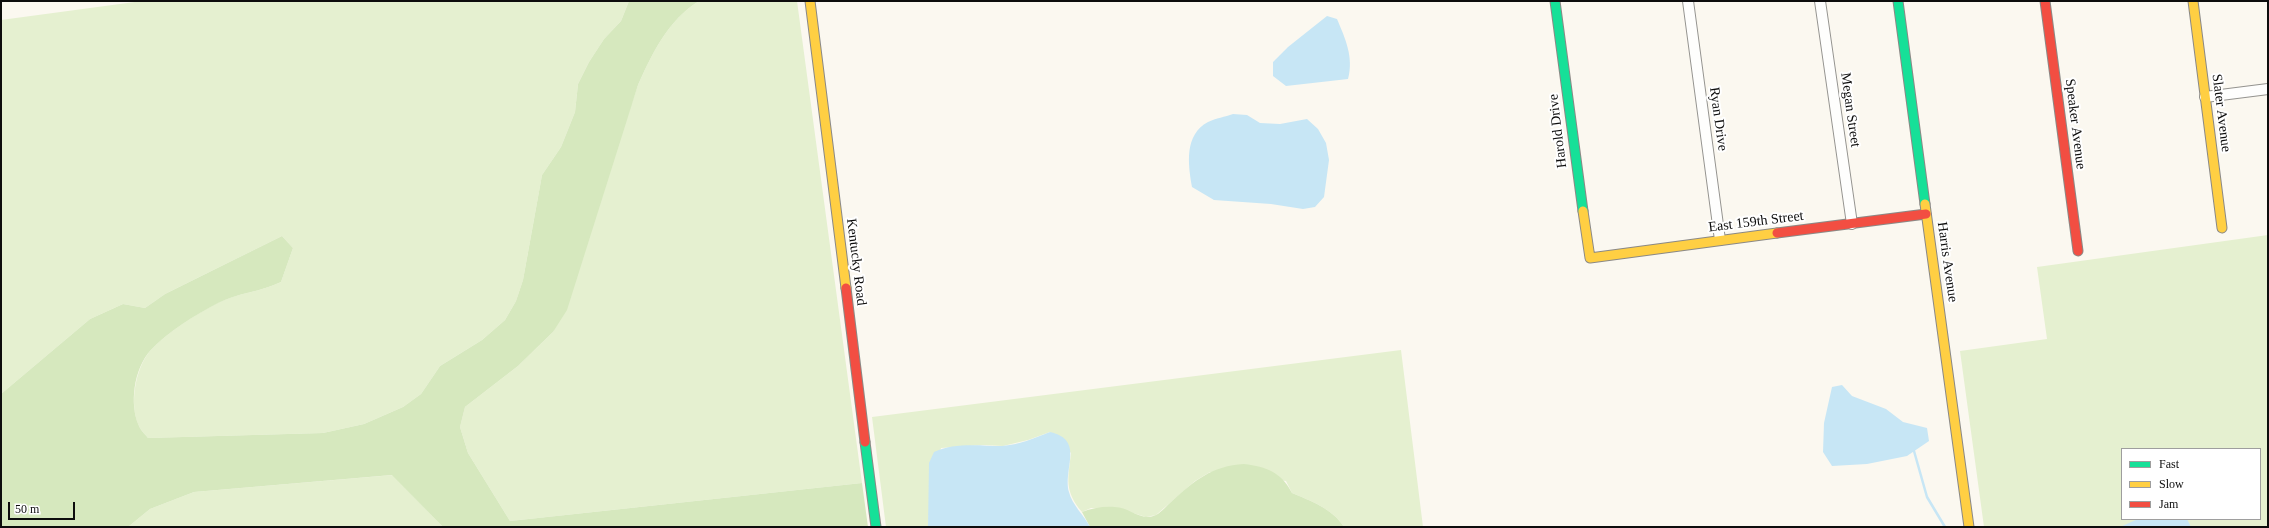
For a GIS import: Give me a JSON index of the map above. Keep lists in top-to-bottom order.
{
  "streets": {
    "street": [
      "Megan Street",
      "Slater Avenue",
      "Ryan Drive",
      "Speaker Avenue",
      "Harold Drive",
      "East 159th Street",
      "Kentucky Road",
      "Harris Avenue"
    ]
  },
  "crossings": [
    ["Megan Street", "East 159th Street"],
    ["Ryan Drive", "East 159th Street"],
    ["Harold Drive", "East 159th Street"],
    ["East 159th Street", "Harris Avenue"]
  ],
  "legend": ["Fast", "Slow", "Jam"],
  "scale_bar": "50 m"
}
